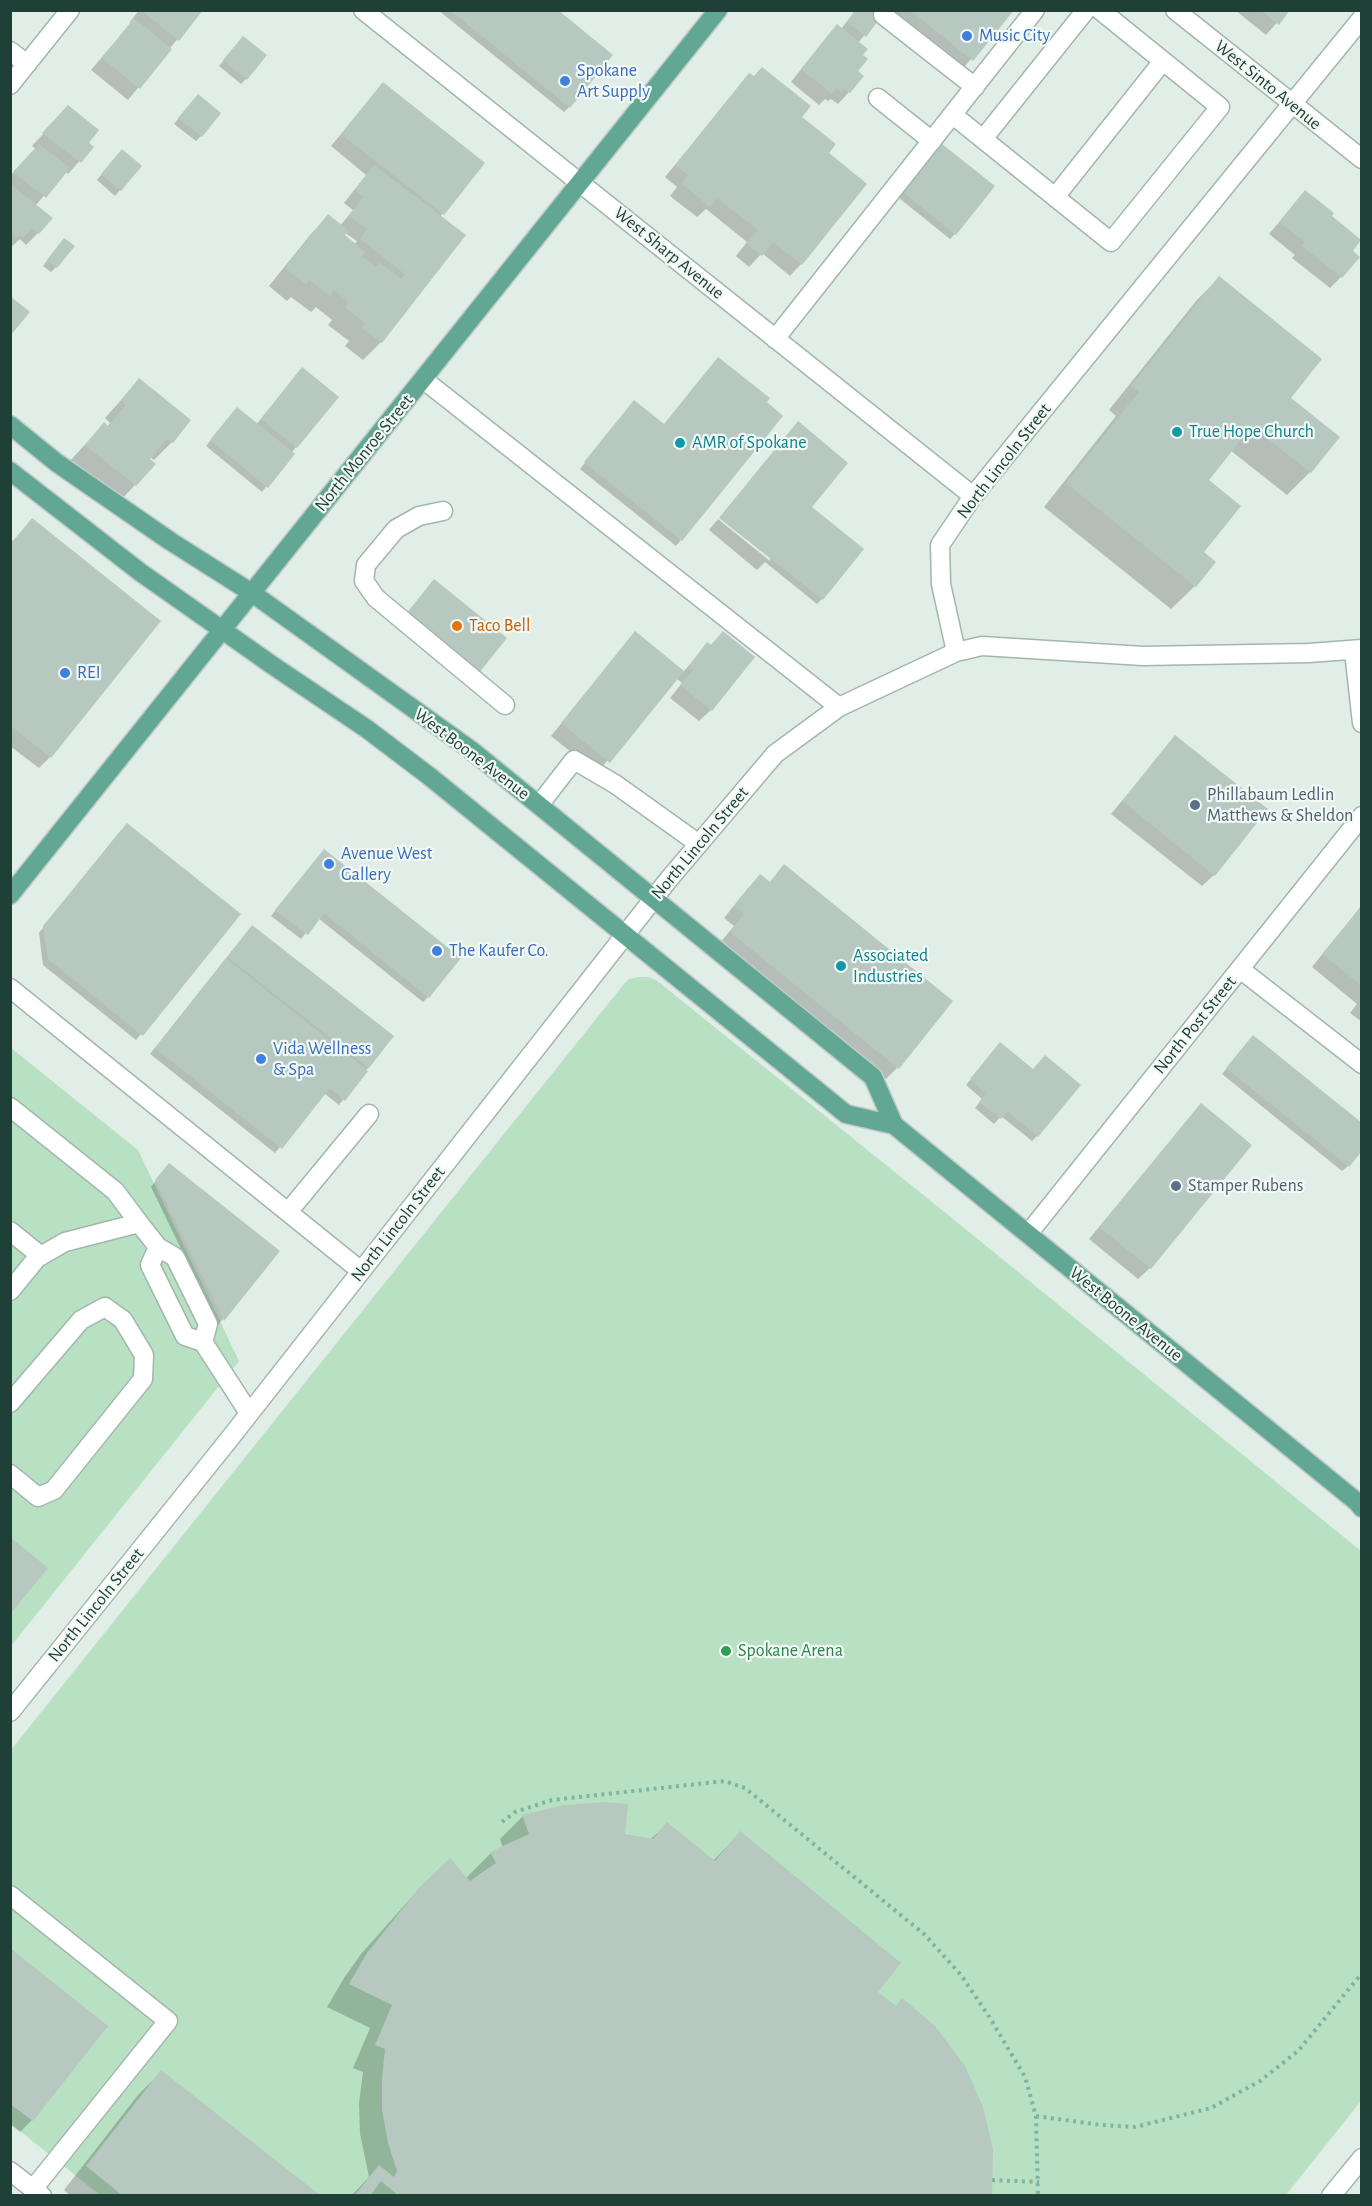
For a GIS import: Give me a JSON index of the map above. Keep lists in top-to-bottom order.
{
  "streets": {
    "main road": ["North Monroe Street", "West Boone Avenue"],
    "street": [
      "West Sinto Avenue",
      "West Sharp Avenue",
      "North Lincoln Street",
      "North Post Street"
    ]
  },
  "crossings": [
    ["West Sinto Avenue", "North Lincoln Street"],
    ["West Sharp Avenue", "North Monroe Street"],
    ["West Sharp Avenue", "North Lincoln Street"],
    ["North Monroe Street", "West Boone Avenue"],
    ["North Lincoln Street", "West Boone Avenue"],
    ["West Boone Avenue", "North Post Street"]
  ],
  "places": [
    "Music City",
    "Spokane Art Supply",
    "True Hope Church",
    "AMR of Spokane",
    "Taco Bell",
    "REI",
    "Phillabaum Ledlin Matthews & Sheldon",
    "Avenue West Gallery",
    "The Kaufer Co.",
    "Associated Industries",
    "Vida Wellness & Spa",
    "Stamper Rubens",
    "Spokane Arena"
  ]
}
